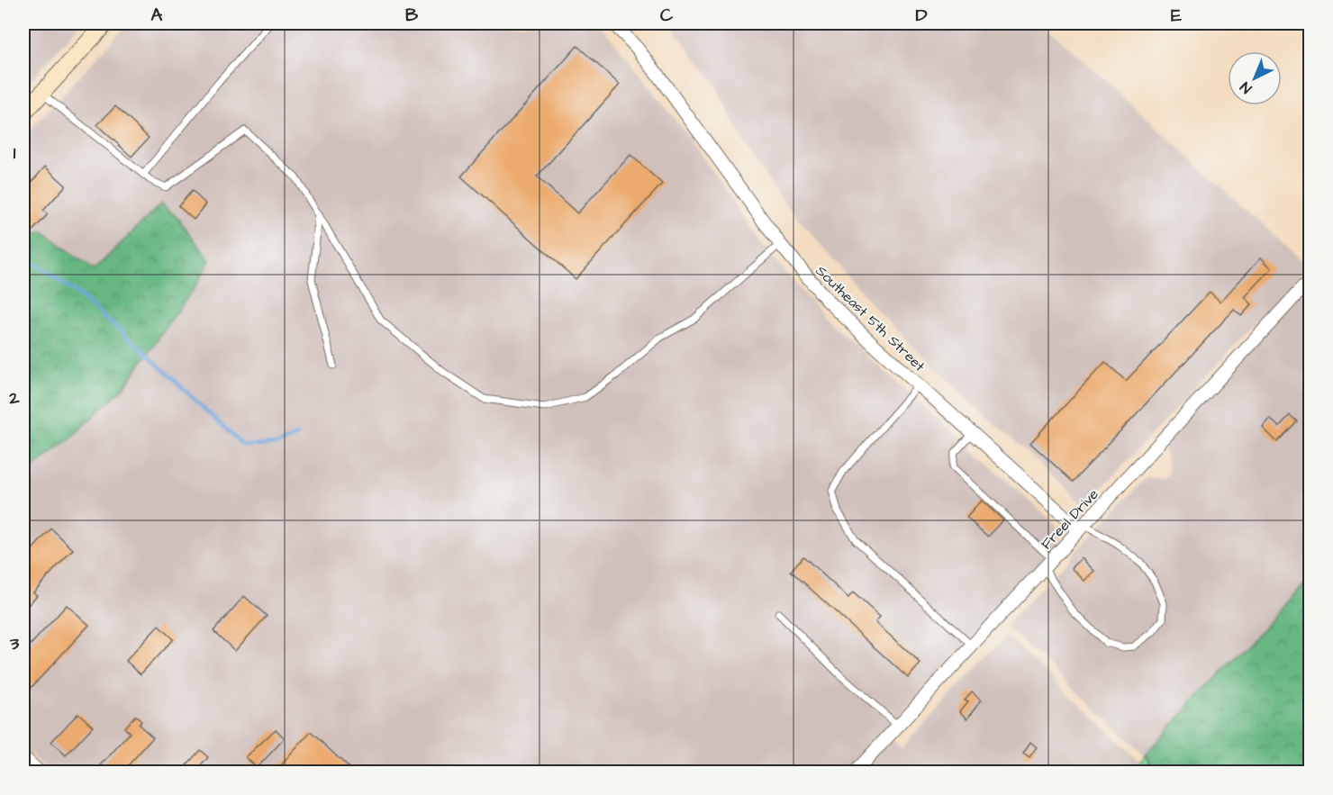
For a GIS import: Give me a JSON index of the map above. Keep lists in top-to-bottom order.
{
  "streets": {
    "street": ["Southeast 5th Street", "Freel Drive"]
  },
  "crossings": [
    ["Southeast 5th Street", "Freel Drive"]
  ],
  "north": "bottom left",
  "grid": {
    "columns": [
      "A",
      "B",
      "C",
      "D",
      "E"
    ],
    "rows": ["1", "2", "3"]
  }
}
